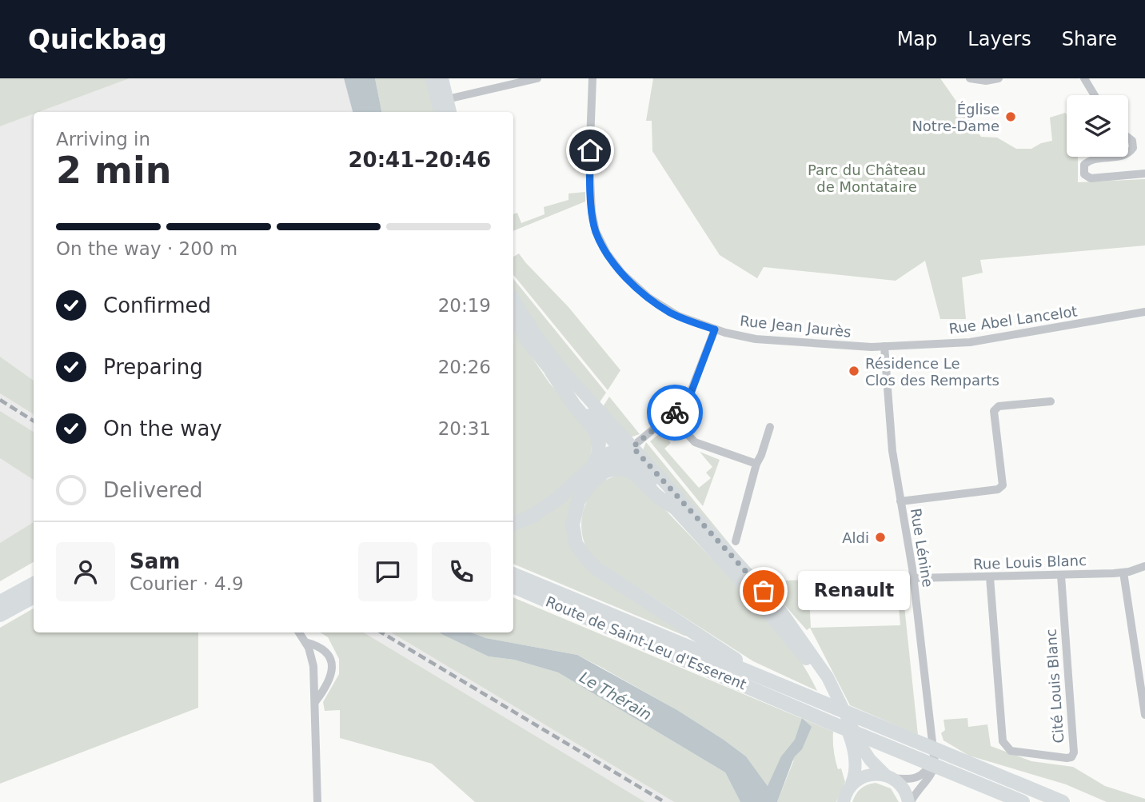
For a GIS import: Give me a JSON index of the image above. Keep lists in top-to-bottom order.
{
  "streets": {
    "main road": ["Route de Saint-Leu d'Esserent"],
    "street": [
      "Rue Abel Lancelot",
      "Rue Jean Jaurès",
      "Rue Lénine",
      "Rue Louis Blanc",
      "Cité Louis Blanc"
    ]
  },
  "crossings": [
    ["Rue Abel Lancelot", "Rue Jean Jaurès"],
    ["Rue Abel Lancelot", "Rue Lénine"],
    ["Rue Jean Jaurès", "Rue Lénine"],
    ["Rue Lénine", "Rue Louis Blanc"],
    ["Rue Louis Blanc", "Cité Louis Blanc"]
  ],
  "water": ["Le Thérain"],
  "parks": ["Parc du Château de Montataire"],
  "places": [
    "Église Notre-Dame",
    "Résidence Le Clos des Remparts",
    "Aldi",
    "Renault"
  ],
  "page": {
    "header": "Quickbag",
    "nav": ["Map", "Layers", "Share"],
    "heading": ["2 min", "Arriving in", "20:41–20:46"],
    "panel": ["Sam", "Courier · 4.9"],
    "bar": "On the way · 200 m",
    "list": [
      ["Confirmed", "20:19"],
      ["Preparing", "20:26"],
      ["On the way", "20:31"],
      "Delivered"
    ],
    "bubble": "Renault"
  }
}
